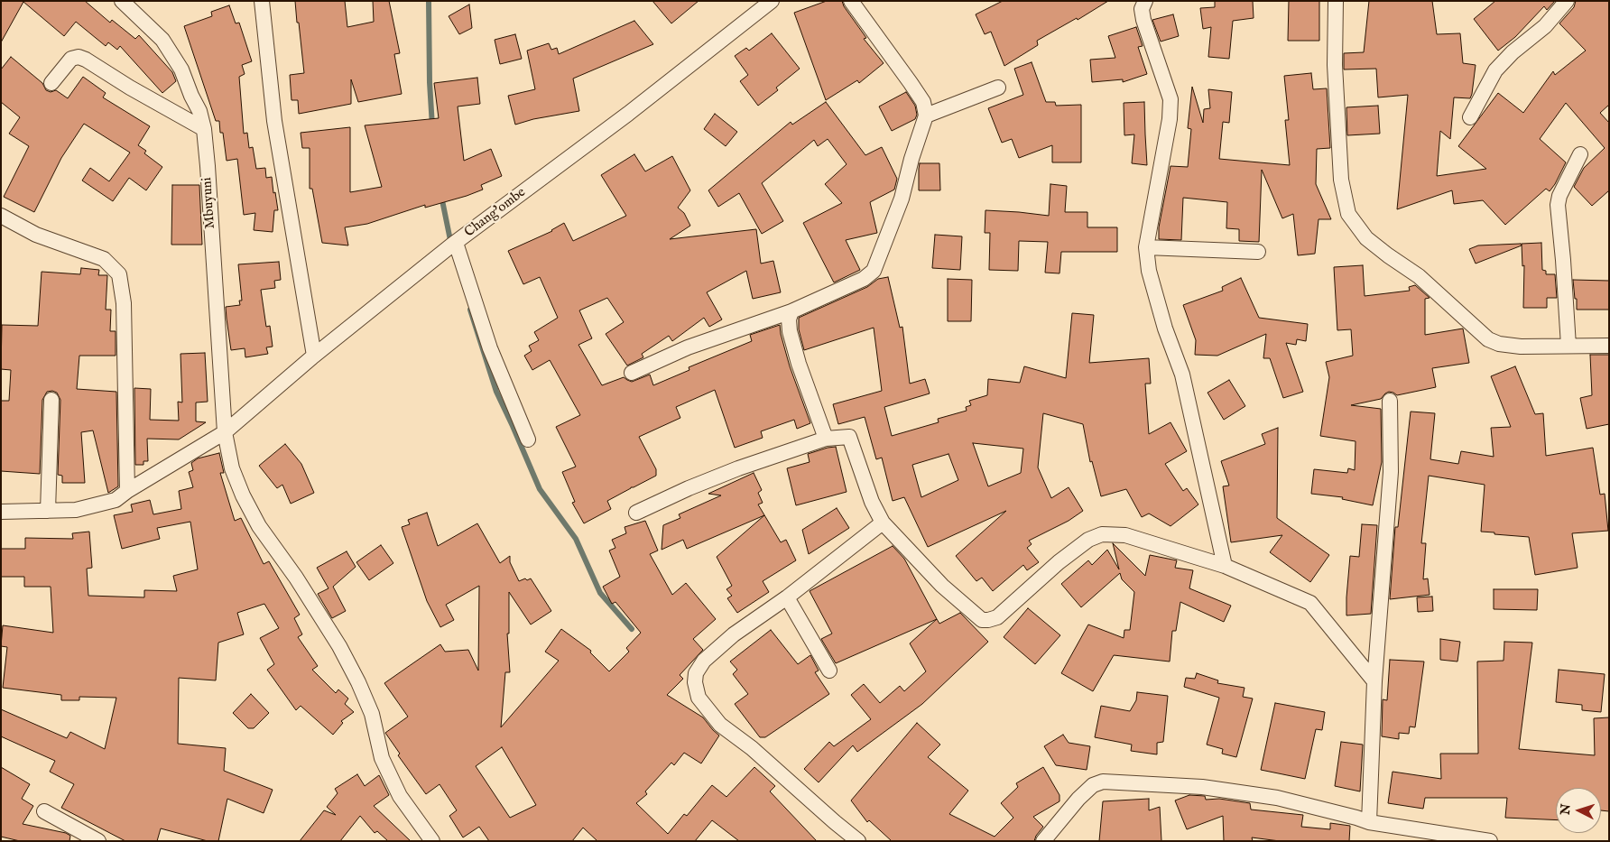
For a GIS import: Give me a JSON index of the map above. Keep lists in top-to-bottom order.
{
  "streets": {
    "street": ["Mbuyuni", "Chang'ombe"]
  },
  "crossings": [
    ["Mbuyuni", "Chang'ombe"]
  ],
  "north": "left"
}
